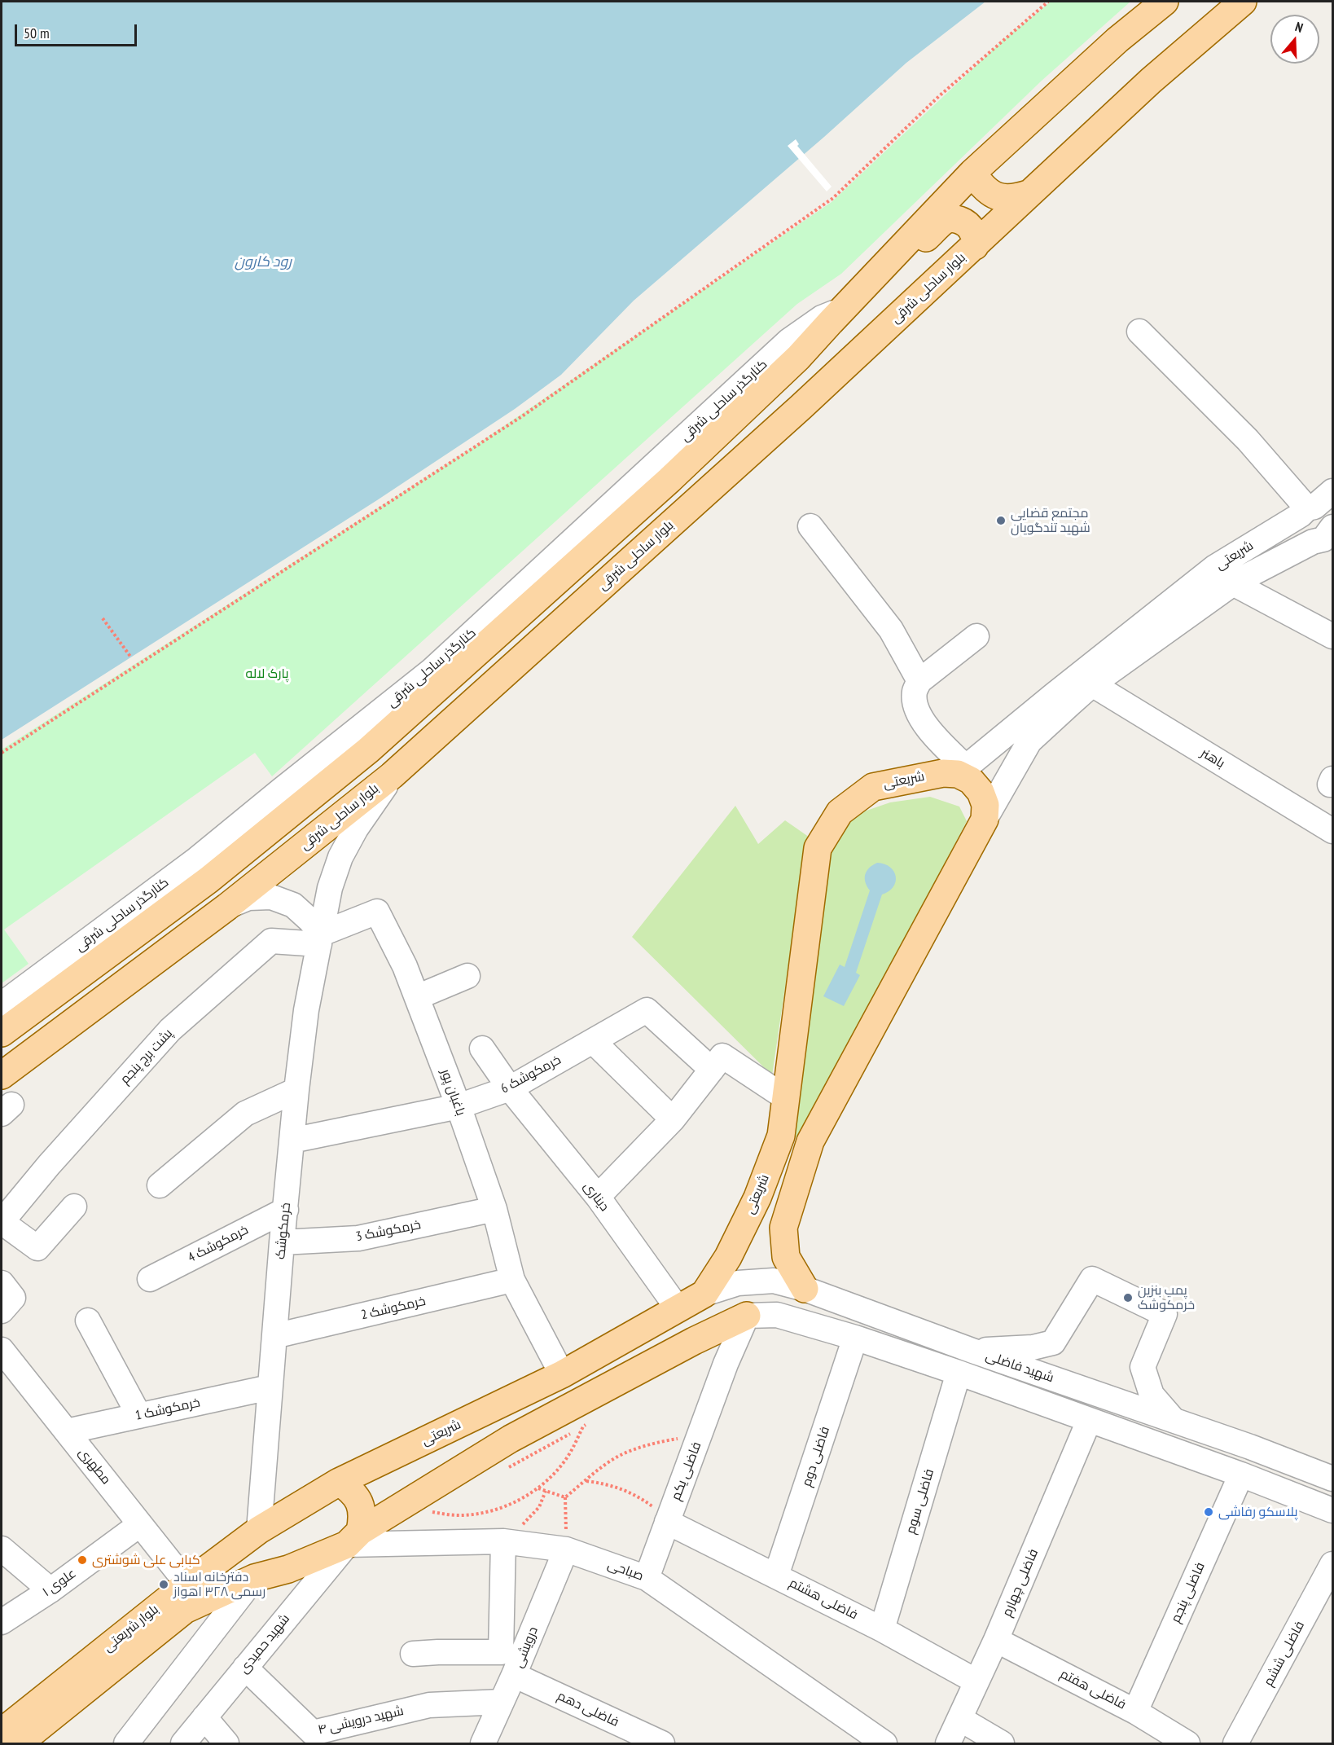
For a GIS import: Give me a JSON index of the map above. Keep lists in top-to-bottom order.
{
  "streets": {
    "main road": ["بلوار ساحلی شرقی", "شریعتی", "بلوار شریعتی"],
    "street": [
      "کنارگذر ساحلی شرقی",
      "باهنر",
      "پشت برج پنجم",
      "خرمکوشک 6",
      "باغبان پور",
      "دیناری",
      "خرمکوشک",
      "خرمکوشک 3",
      "خرمکوشک 4",
      "خرمکوشک 2",
      "شهید فاضلی",
      "خرمکوشک 1",
      "فاضلی دوم",
      "مطهری",
      "فاضلی یکم",
      "فاضلی سوم",
      "صباحی",
      "علوی ۱",
      "فاضلی چهارم",
      "فاضلی پنجم",
      "فاضلی هشتم",
      "شهید حمیدی",
      "درویشی",
      "فاضلی ششم",
      "فاضلی هفتم",
      "فاضلی دهم",
      "شهید درویشی ۴"
    ]
  },
  "crossings": [
    ["بلوار ساحلی شرقی", "خرمکوشک"],
    ["شریعتی", "باهنر"],
    ["شریعتی", "باغبان پور"],
    ["شریعتی", "دیناری"],
    ["شریعتی", "شهید فاضلی"],
    ["شریعتی", "بلوار شریعتی"],
    ["پشت برج پنجم", "باغبان پور"],
    ["پشت برج پنجم", "خرمکوشک"],
    ["خرمکوشک 6", "باغبان پور"],
    ["خرمکوشک 6", "دیناری"],
    ["خرمکوشک 6", "خرمکوشک"],
    ["باغبان پور", "خرمکوشک"],
    ["باغبان پور", "خرمکوشک 3"],
    ["باغبان پور", "خرمکوشک 2"],
    ["خرمکوشک", "خرمکوشک 3"],
    ["خرمکوشک", "خرمکوشک 4"],
    ["خرمکوشک", "خرمکوشک 2"],
    ["خرمکوشک", "خرمکوشک 1"],
    ["خرمکوشک", "بلوار شریعتی"],
    ["شهید فاضلی", "فاضلی دوم"],
    ["شهید فاضلی", "فاضلی یکم"],
    ["شهید فاضلی", "فاضلی سوم"],
    ["شهید فاضلی", "فاضلی چهارم"],
    ["شهید فاضلی", "فاضلی پنجم"],
    ["خرمکوشک 1", "مطهری"],
    ["فاضلی دوم", "فاضلی هشتم"],
    ["مطهری", "علوی ۱"],
    ["مطهری", "بلوار شریعتی"],
    ["فاضلی یکم", "صباحی"],
    ["فاضلی یکم", "فاضلی هشتم"],
    ["فاضلی سوم", "فاضلی هشتم"],
    ["صباحی", "بلوار شریعتی"],
    ["صباحی", "شهید حمیدی"],
    ["صباحی", "درویشی"],
    ["فاضلی چهارم", "فاضلی هشتم"],
    ["فاضلی چهارم", "فاضلی هفتم"],
    ["فاضلی پنجم", "فاضلی هفتم"],
    ["بلوار شریعتی", "شهید حمیدی"],
    ["شهید حمیدی", "شهید درویشی ۴"],
    ["درویشی", "فاضلی دهم"],
    ["درویشی", "شهید درویشی ۴"]
  ],
  "water": ["رود کارون"],
  "parks": ["پارک لاله"],
  "places": [
    "مجتمع قضایی شهید تندگویان",
    "پمپ بنزین خرمکوشک",
    "پلاسکو رفاشی",
    "کبابی علی شوشتری",
    "دفترخانه اسناد رسمی ۳۲۸ اهواز"
  ],
  "scale_bar": "50 m",
  "north": "top"
}
